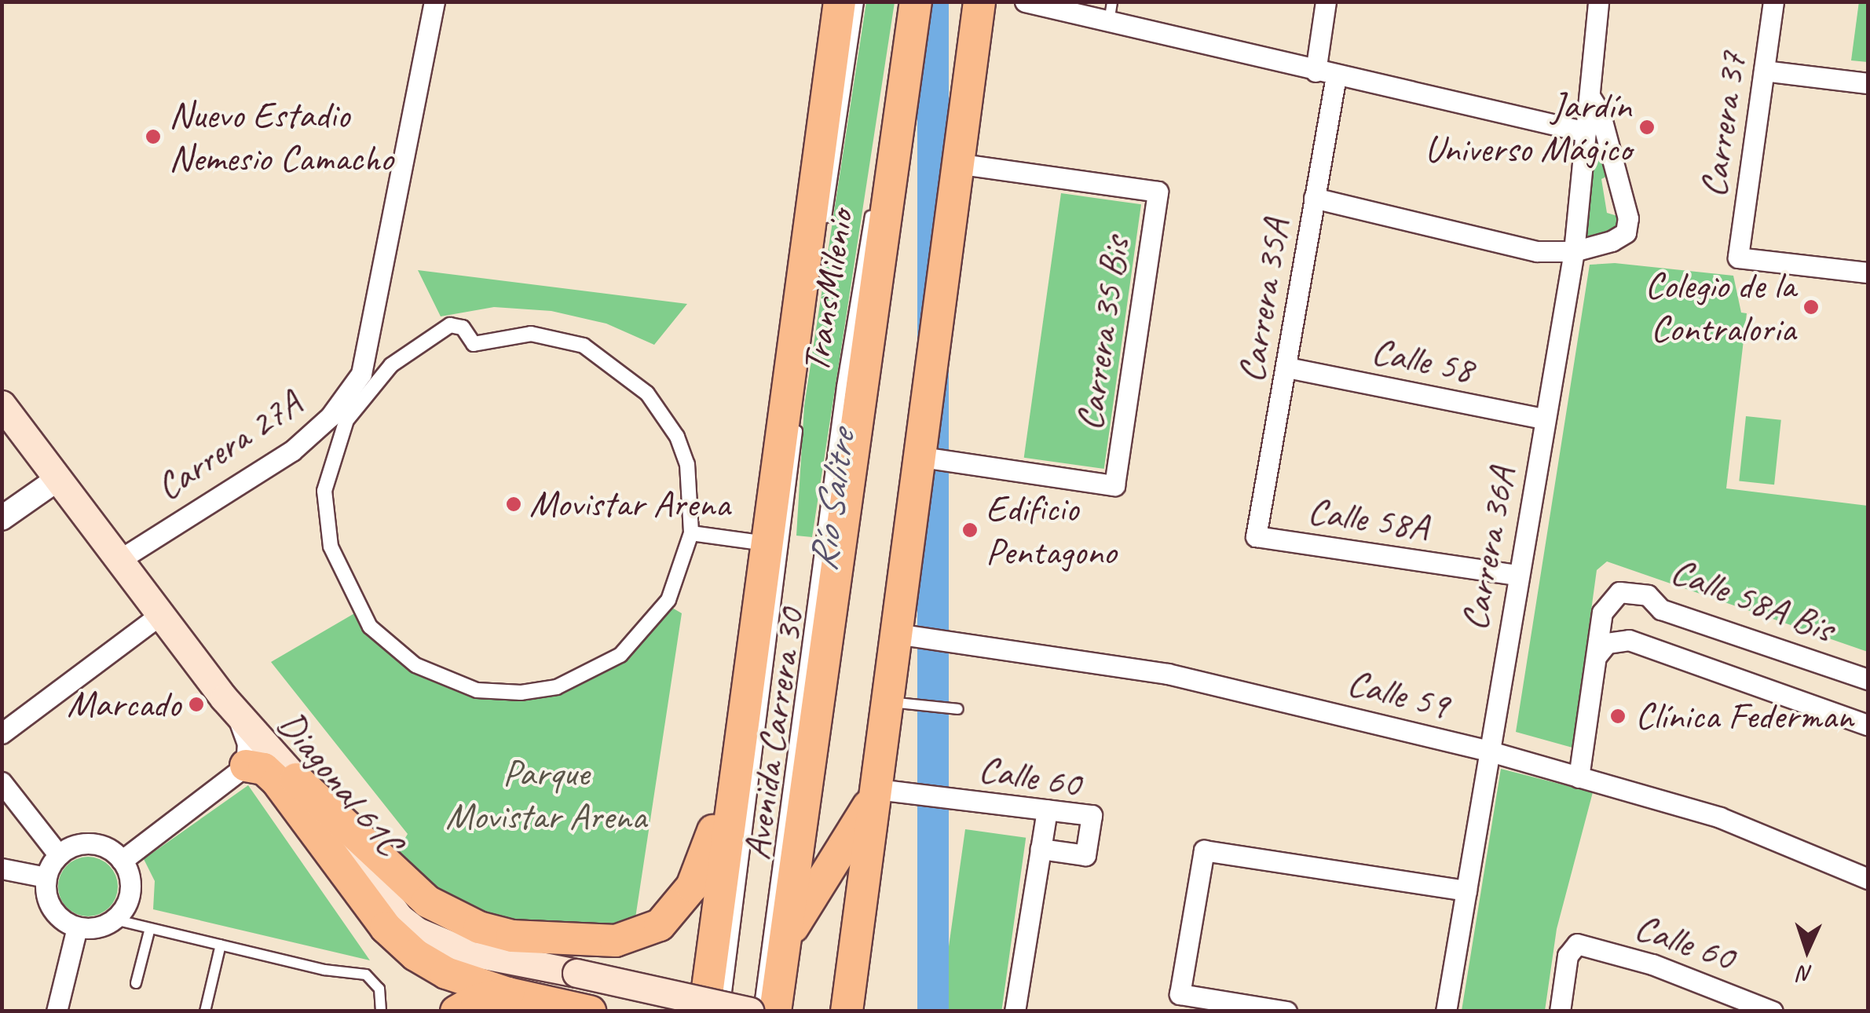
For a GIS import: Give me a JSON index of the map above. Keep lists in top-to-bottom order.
{
  "streets": {
    "highway": ["Avenida Carrera 30"],
    "main road": ["Diagonal 61C"],
    "street": [
      "Carrera 37",
      "Carrera 35A",
      "Carrera 35 Bis",
      "Calle 58",
      "Carrera 27A",
      "Calle 58A",
      "Carrera 36A",
      "Calle 58A Bis",
      "Calle 59",
      "Calle 60"
    ],
    "lane": ["TransMilenio"]
  },
  "crossings": [
    ["Carrera 35A", "Calle 58"],
    ["Carrera 35A", "Calle 58A"],
    ["Calle 58", "Carrera 36A"],
    ["Carrera 27A", "Diagonal 61C"],
    ["Calle 58A", "Carrera 36A"],
    ["Carrera 36A", "Calle 59"]
  ],
  "water": ["Río Salitre"],
  "parks": ["Parque Movistar Arena"],
  "places": [
    "Jardín Universo Mágico",
    "Nuevo Estadio Nemesio Camacho",
    "Colegio de la Contraloria",
    "Movistar Arena",
    "Edificio Pentagono",
    "Marcado",
    "Clínica Federman"
  ],
  "north": "bottom"
}
